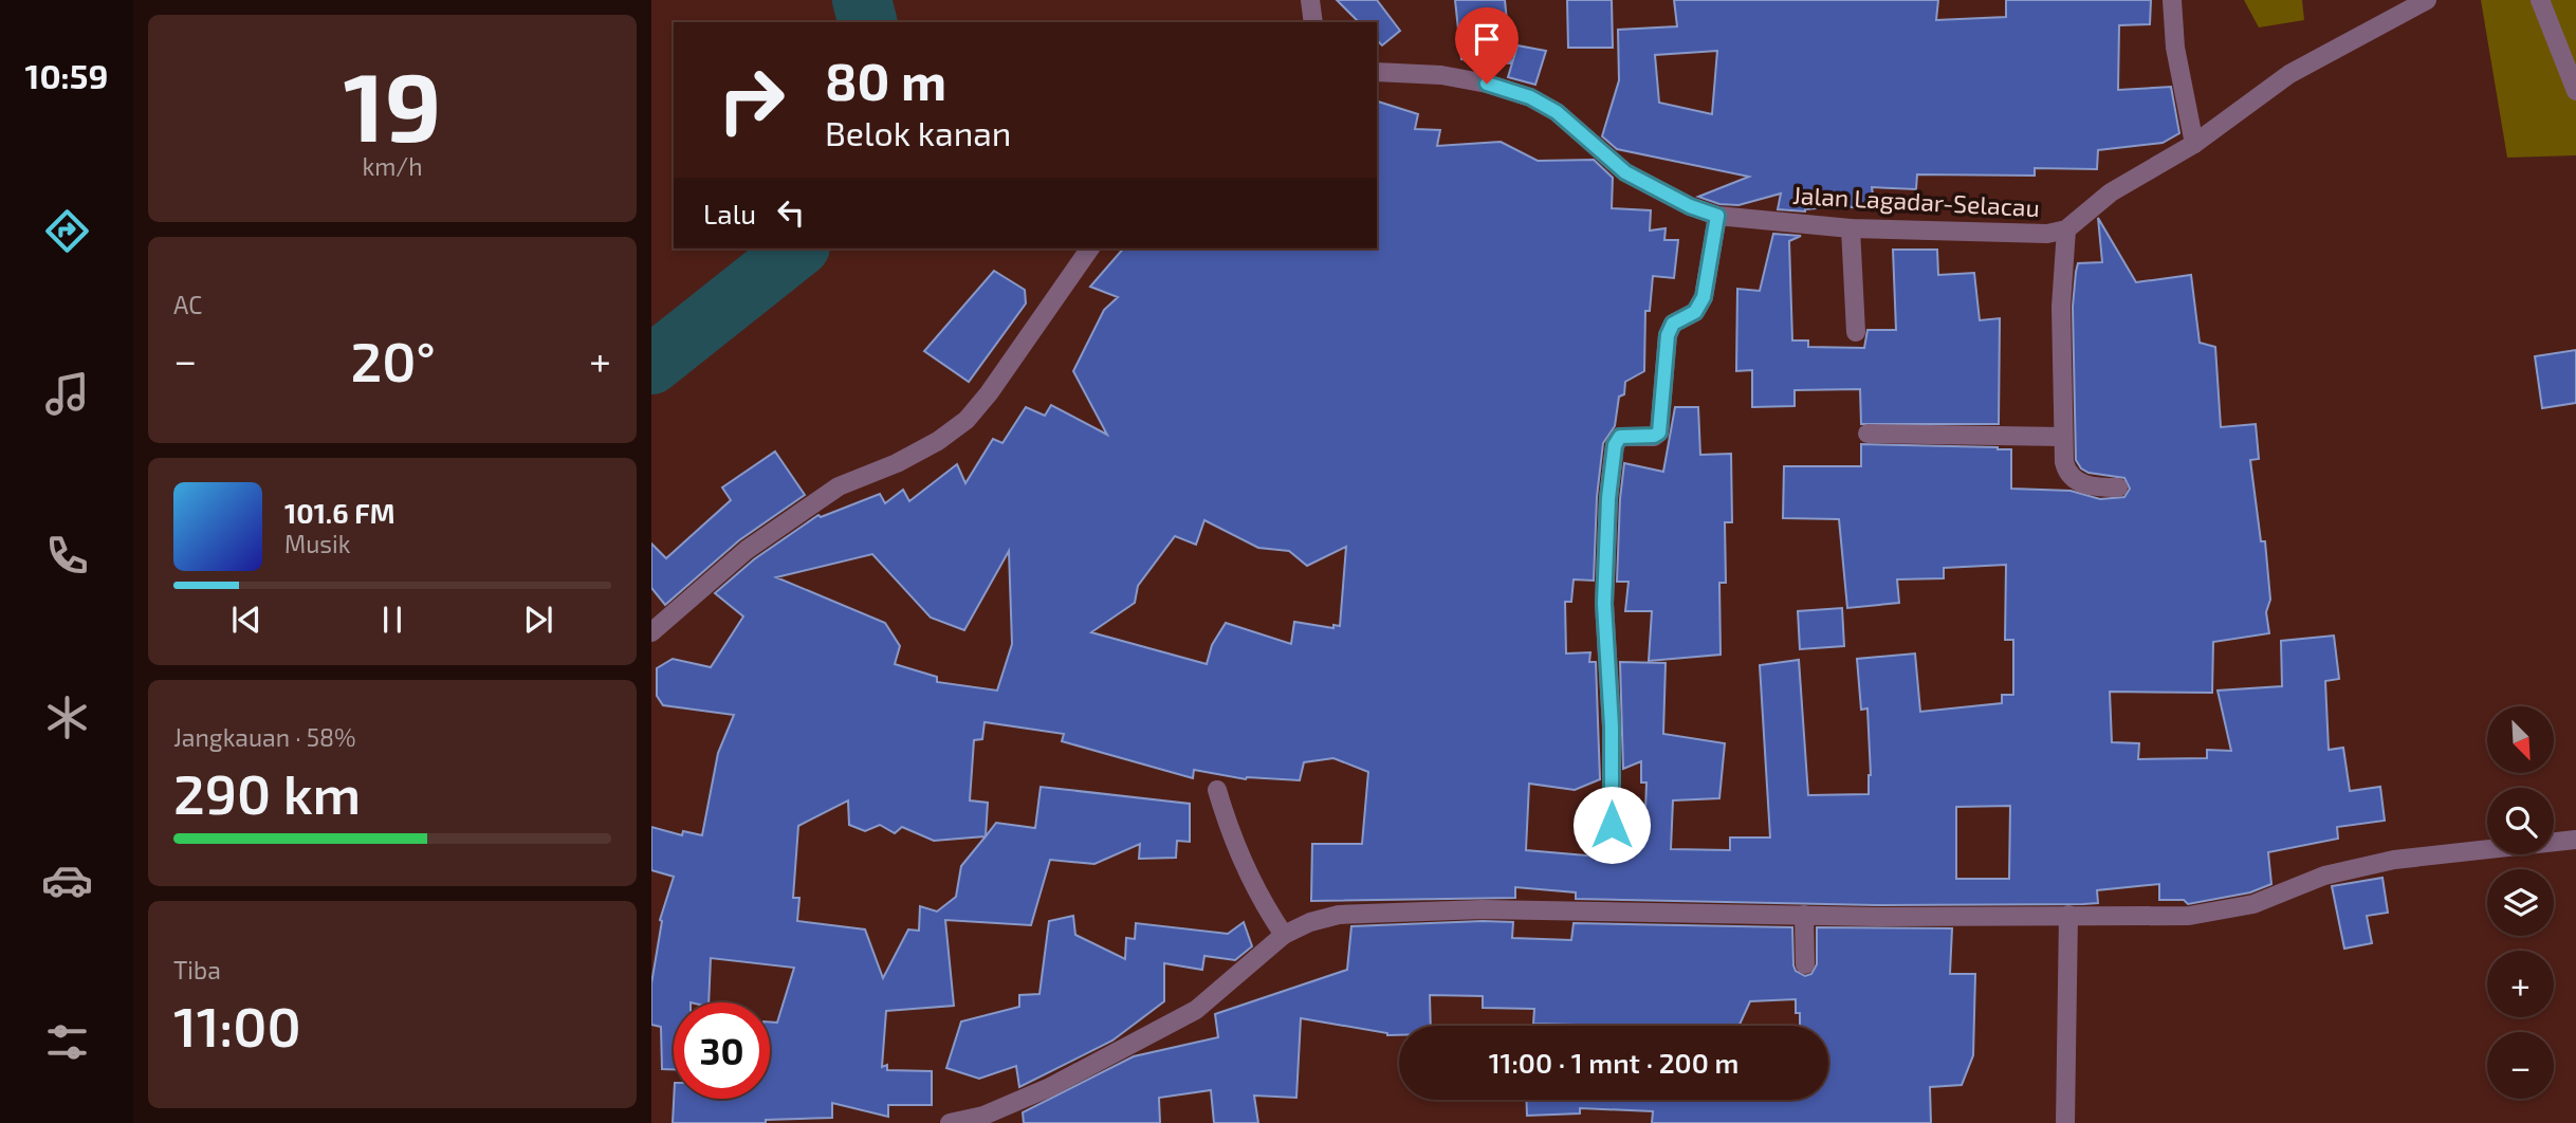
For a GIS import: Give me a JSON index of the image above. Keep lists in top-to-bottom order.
{
  "streets": {
    "street": ["Jalan Lagadar-Selacau"]
  },
  "north": "bottom right",
  "page": {
    "tabs": "10:59",
    "tile": [
      ["19", "km/h"],
      "AC",
      ["Jangkauan · 58%", "290 km"],
      ["Tiba", "11:00"]
    ],
    "turn": ["80 m", "Belok kanan"],
    "then": "Lalu",
    "heat": ["−", "20°", "+"],
    "song": ["101.6 FM", "Musik"],
    "map_buttons": ["+", "−"],
    "limit": "30",
    "trip": "11:00 · 1 mnt · 200 m"
  }
}
